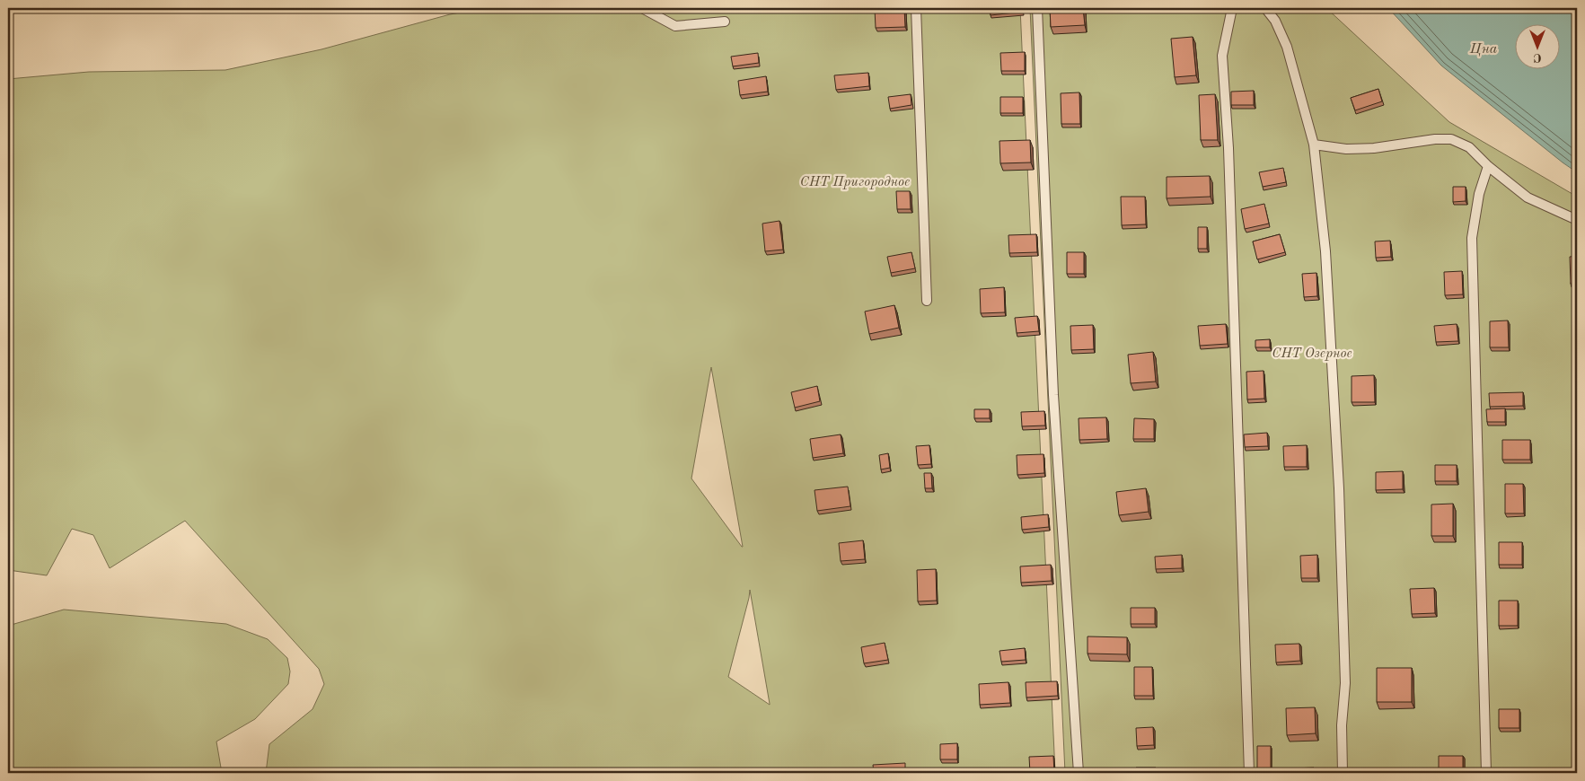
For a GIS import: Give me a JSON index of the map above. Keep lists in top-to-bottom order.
{
  "water": ["Цна"],
  "parks": ["СНТ Пригородное", "СНТ Озерное"],
  "north": "bottom"
}
